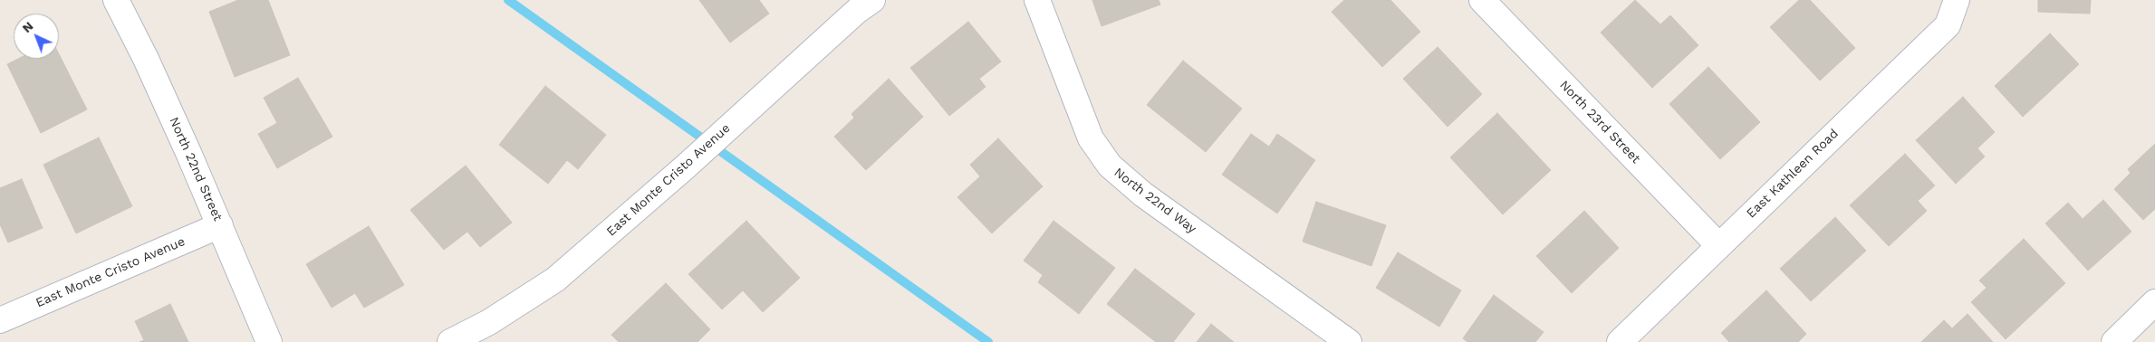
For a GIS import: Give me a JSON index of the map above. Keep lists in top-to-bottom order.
{
  "streets": {
    "street": [
      "North 23rd Street",
      "North 22nd Street",
      "East Kathleen Road",
      "East Monte Cristo Avenue",
      "North 22nd Way"
    ]
  },
  "crossings": [
    ["North 23rd Street", "East Kathleen Road"],
    ["North 22nd Street", "East Monte Cristo Avenue"]
  ],
  "north": "top left"
}
